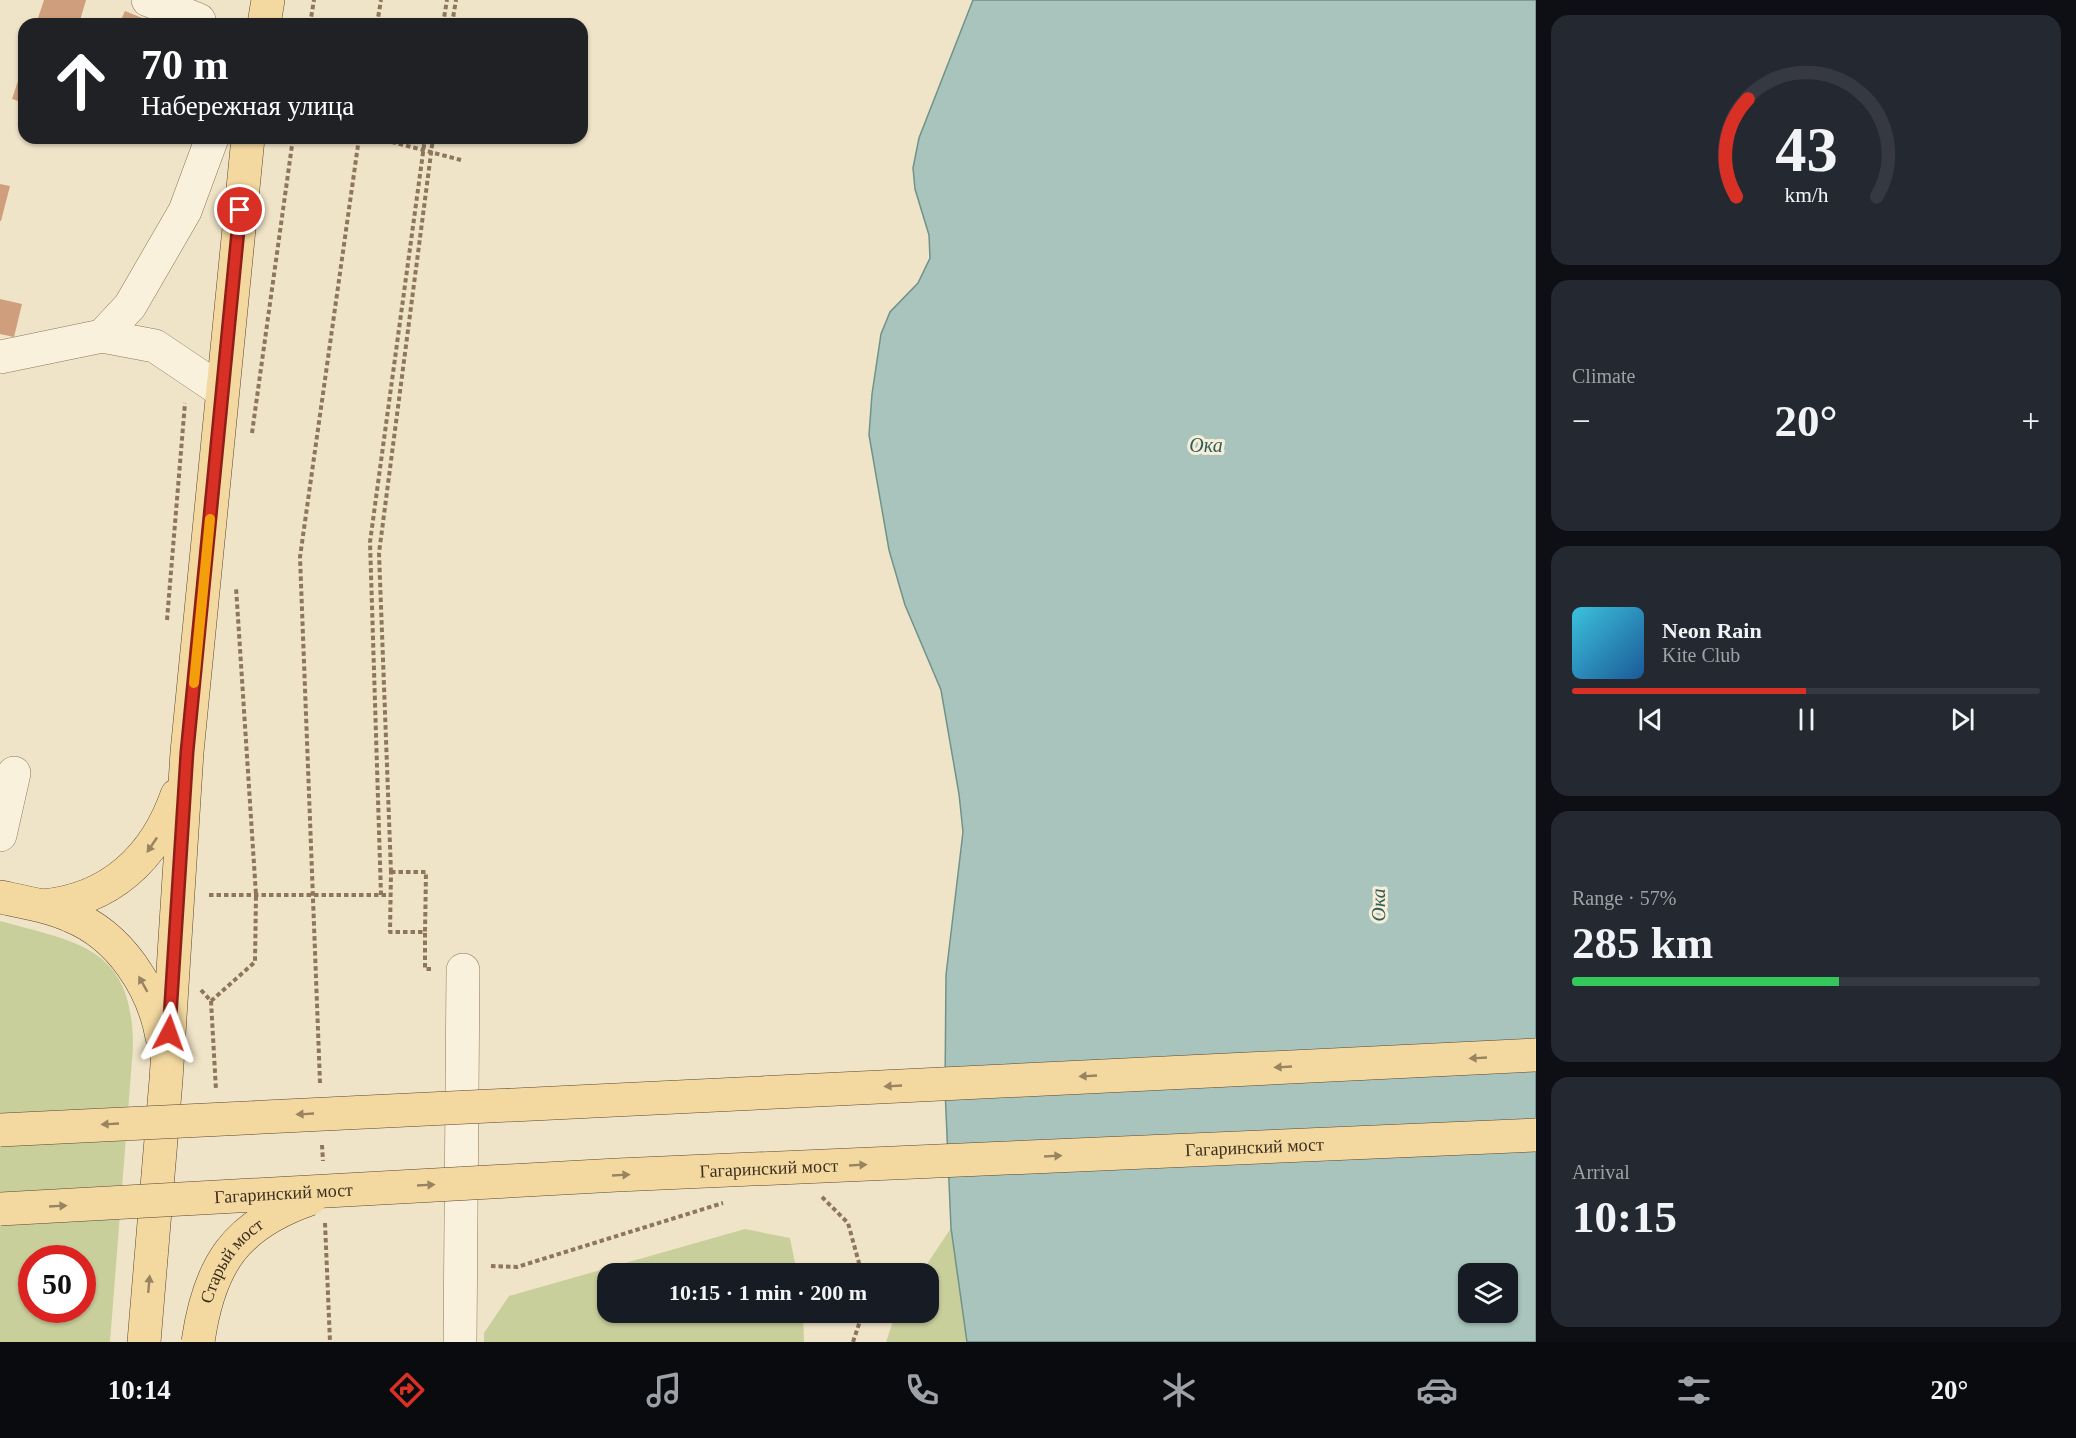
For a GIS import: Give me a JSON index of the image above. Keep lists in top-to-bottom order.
{
  "streets": {
    "main road": ["Гагаринский мост", "Старый мост"]
  },
  "crossings": [
    ["Гагаринский мост", "Старый мост"]
  ],
  "water": ["Ока"],
  "page": {
    "turn": ["70 m", "Набережная улица"],
    "tile": [
      "Climate",
      ["Range · 57%", "285 km"],
      ["Arrival", "10:15"]
    ],
    "heat": ["−", "20°", "+"],
    "song": ["Neon Rain", "Kite Club"],
    "limit": "50",
    "trip": "10:15 · 1 min · 200 m",
    "tabs": ["10:14", "20°"],
    "gauge": ["43", "km/h"]
  }
}
